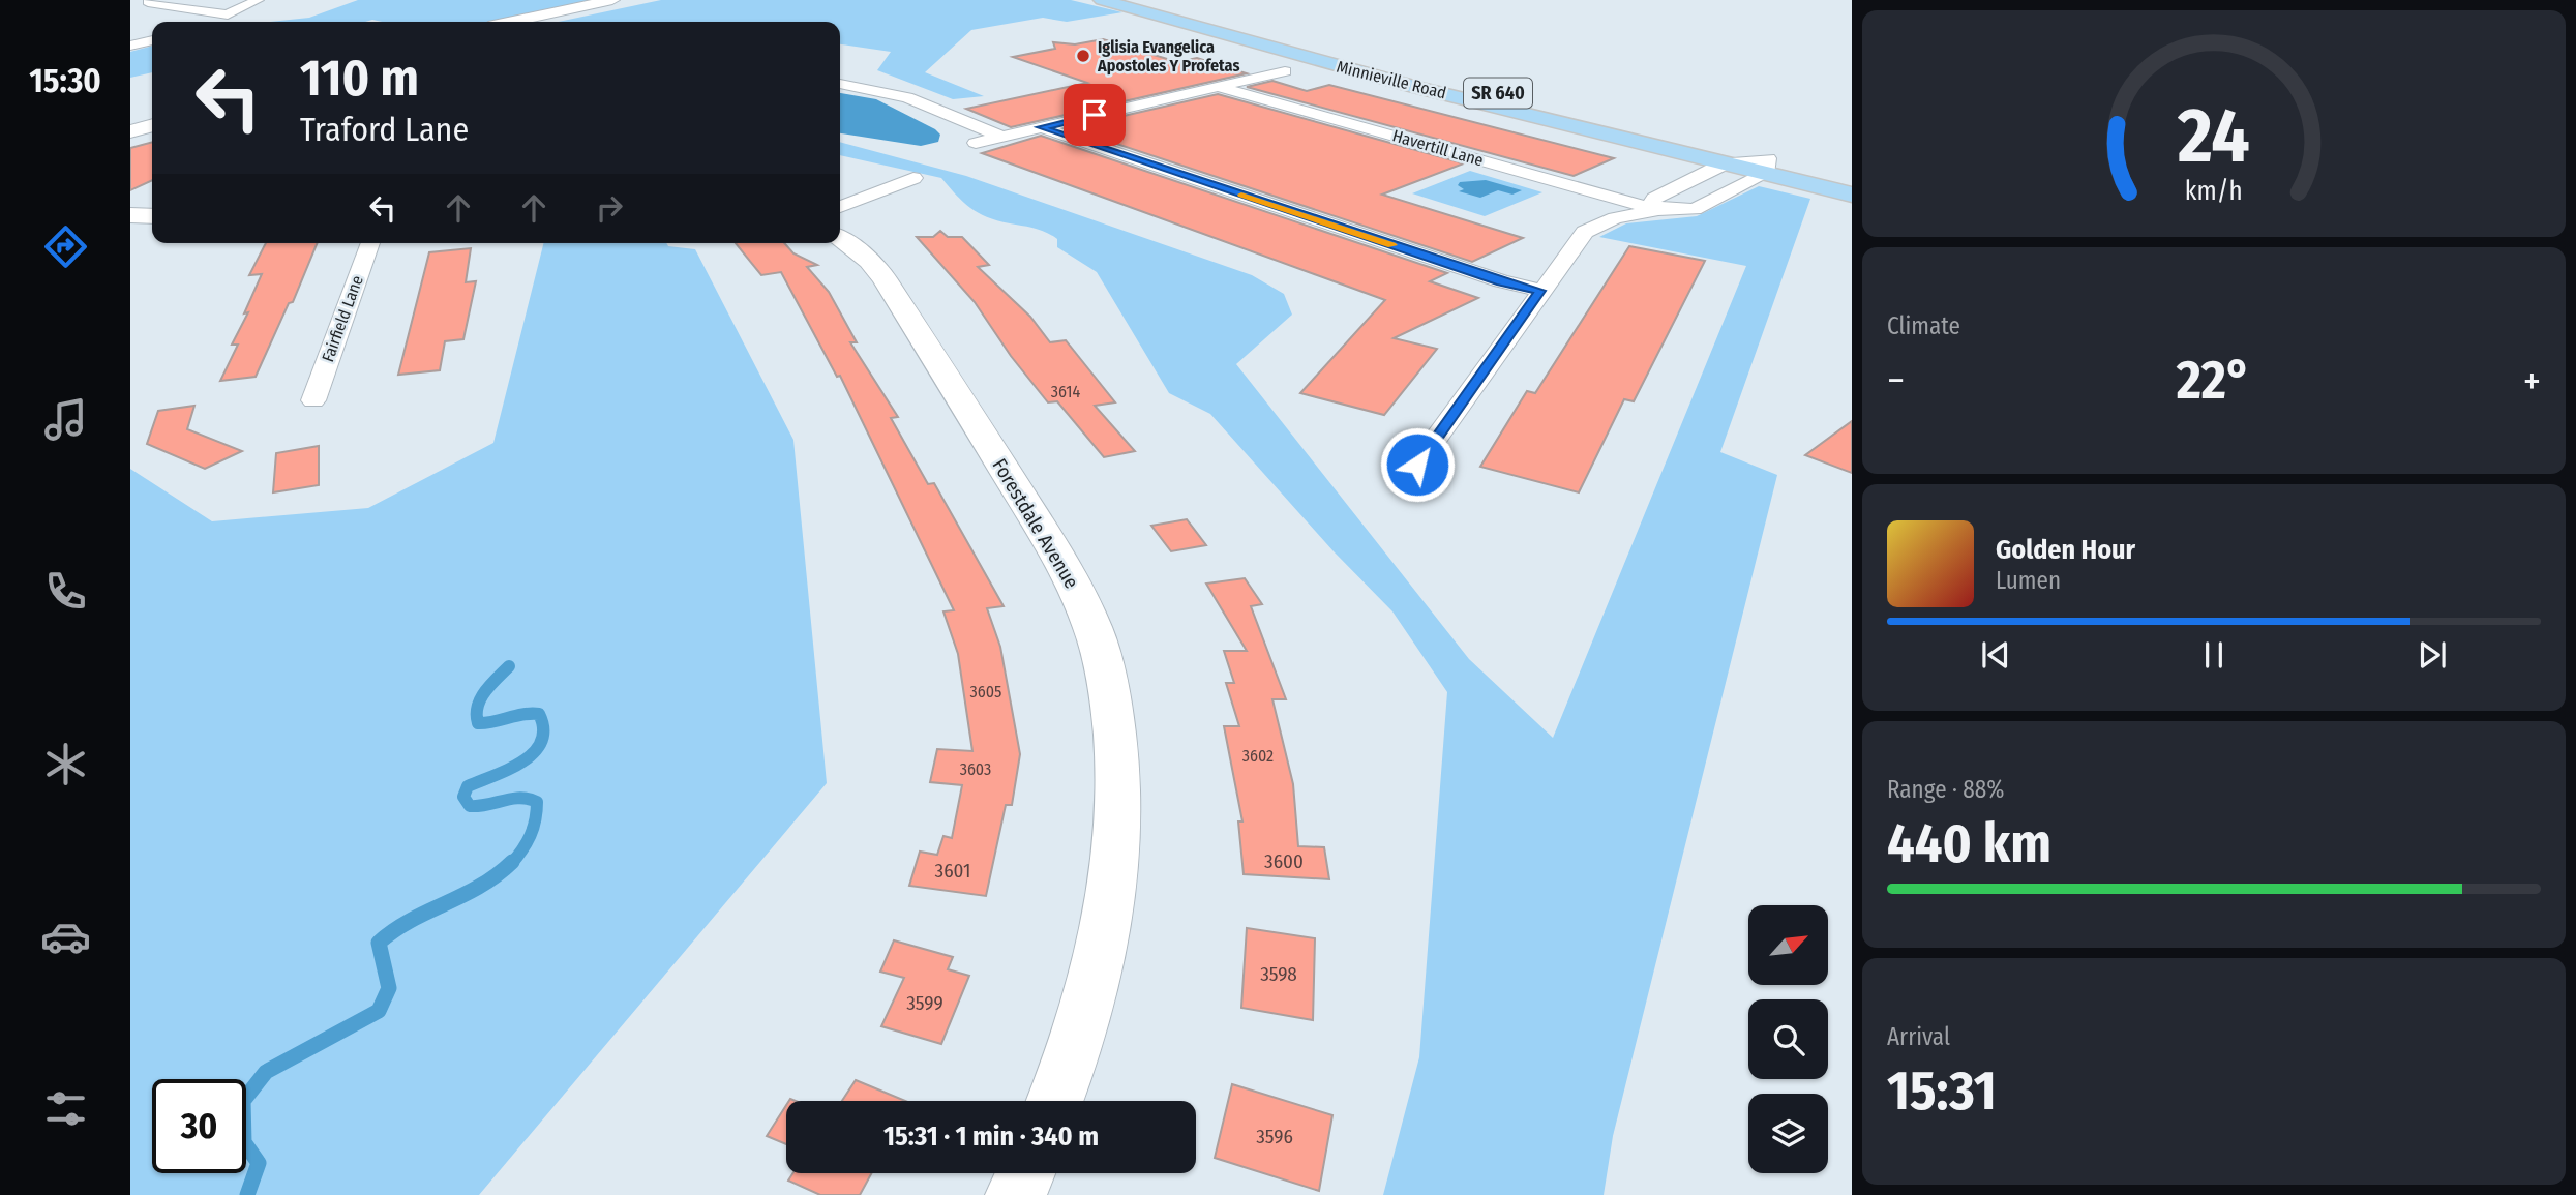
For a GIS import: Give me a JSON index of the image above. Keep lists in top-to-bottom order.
{
  "streets": {
    "main road": ["Minnieville Road", "SR 640"],
    "street": ["Havertill Lane", "Fairfield Lane", "Forestdale Avenue"]
  },
  "places": ["Iglisia Evangelica Apostoles Y Profetas"],
  "house_numbers": [
    "3614",
    "3605",
    "3602",
    "3603",
    "3600",
    "3601",
    "3598",
    "3599",
    "3596"
  ],
  "north": "top right",
  "page": {
    "tabs": "15:30",
    "turn": ["110 m", "Traford Lane"],
    "tile": [
      "Climate",
      ["Range · 88%", "440 km"],
      ["Arrival", "15:31"]
    ],
    "heat": ["−", "22°", "+"],
    "song": ["Golden Hour", "Lumen"],
    "limit": "30",
    "trip": "15:31 · 1 min · 340 m",
    "gauge": ["24", "km/h"]
  }
}
